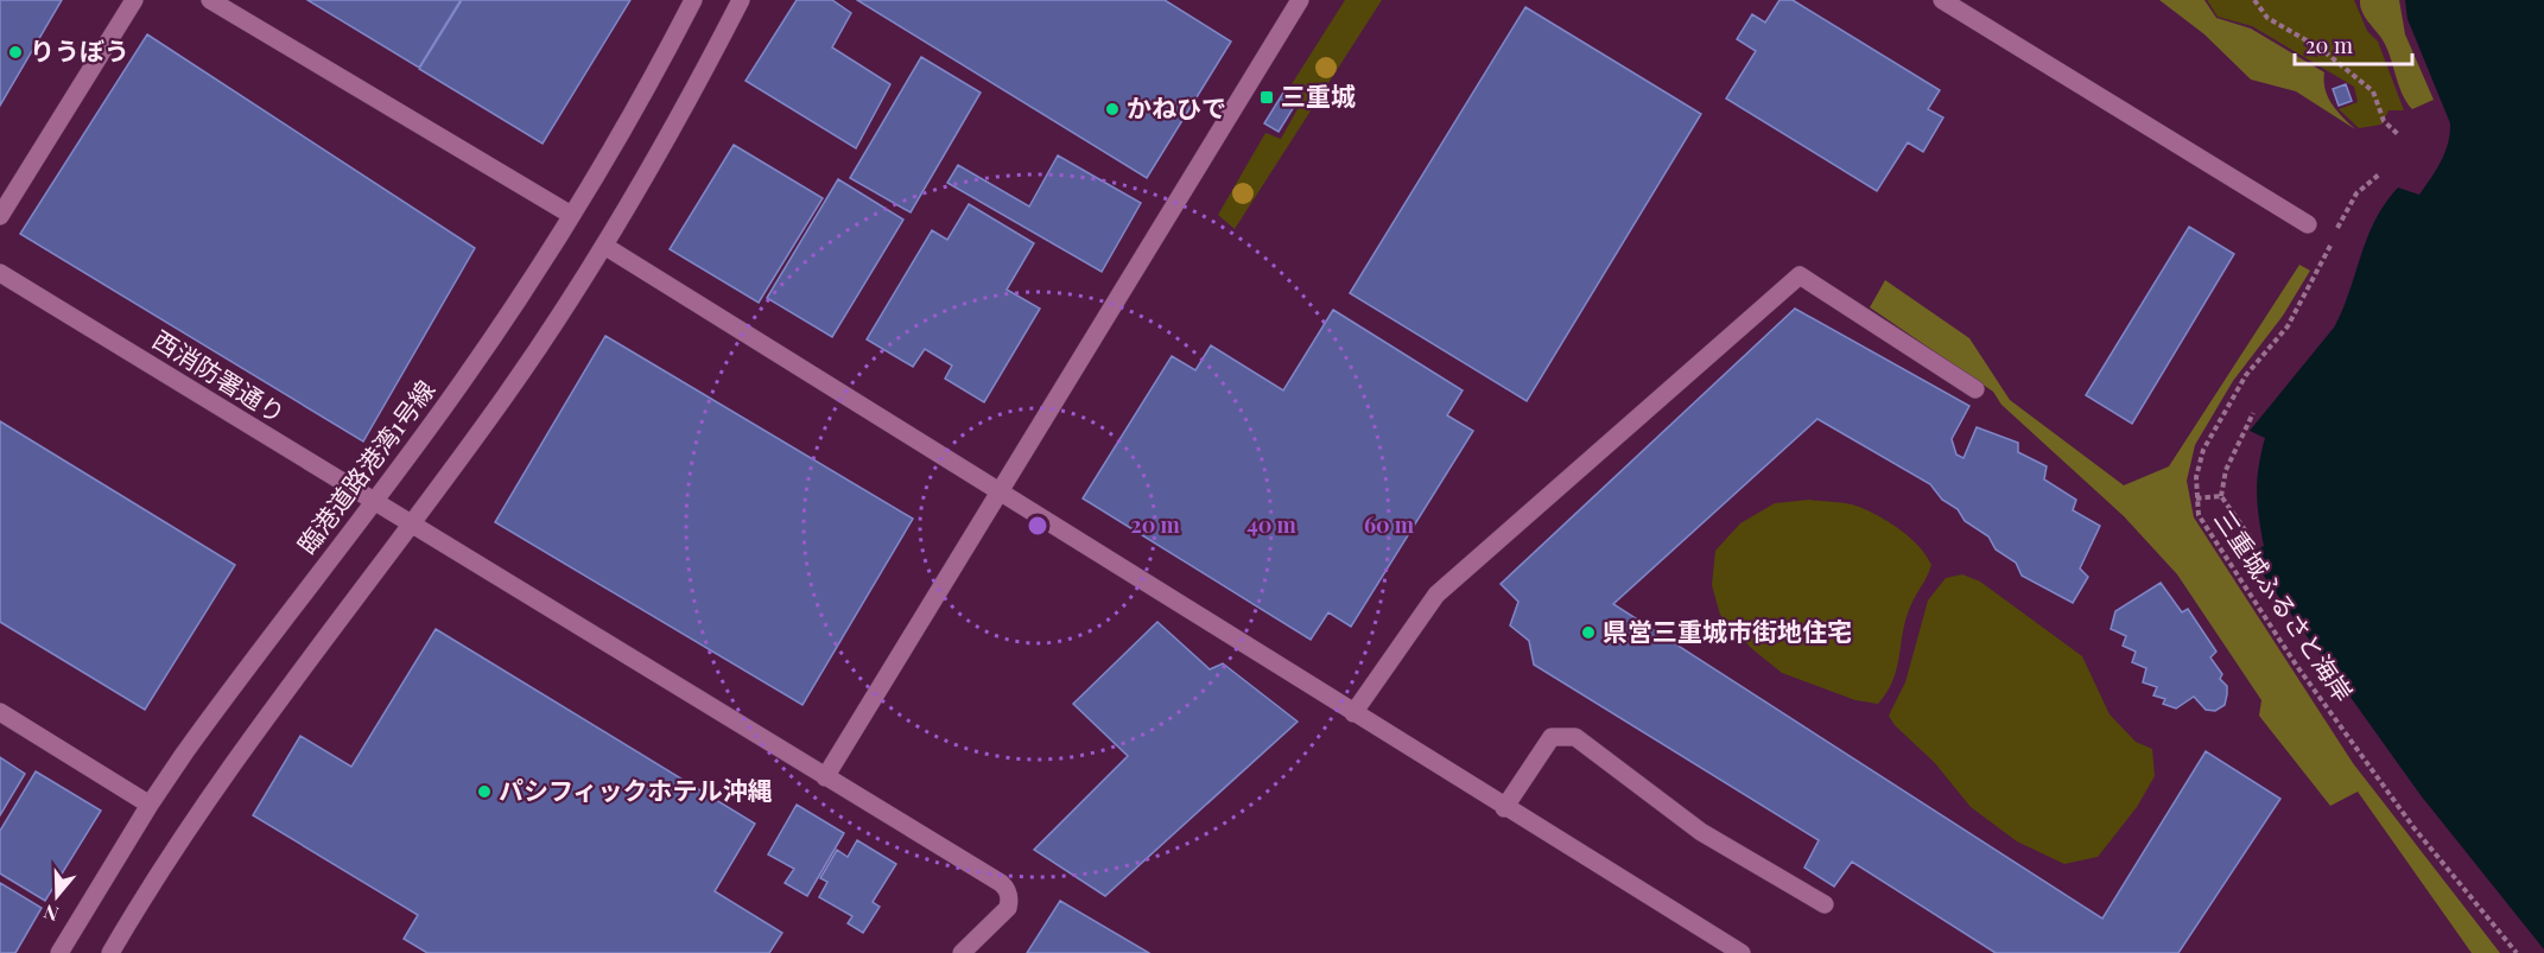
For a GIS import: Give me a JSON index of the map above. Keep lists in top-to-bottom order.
{
  "streets": {
    "street": ["西消防署通り", "臨港道路港湾1号線"],
    "path": ["三重城ふるさと海岸"]
  },
  "crossings": [
    ["西消防署通り", "臨港道路港湾1号線"]
  ],
  "places": {
    "other": [
      "りうぼう",
      "かねひで",
      "県営三重城市街地住宅",
      "パシフィックホテル沖縄"
    ],
    "transit": ["三重城"]
  },
  "scale_bar": "20 m",
  "north": "bottom",
  "rings": ["20 m", "40 m", "60 m"]
}
